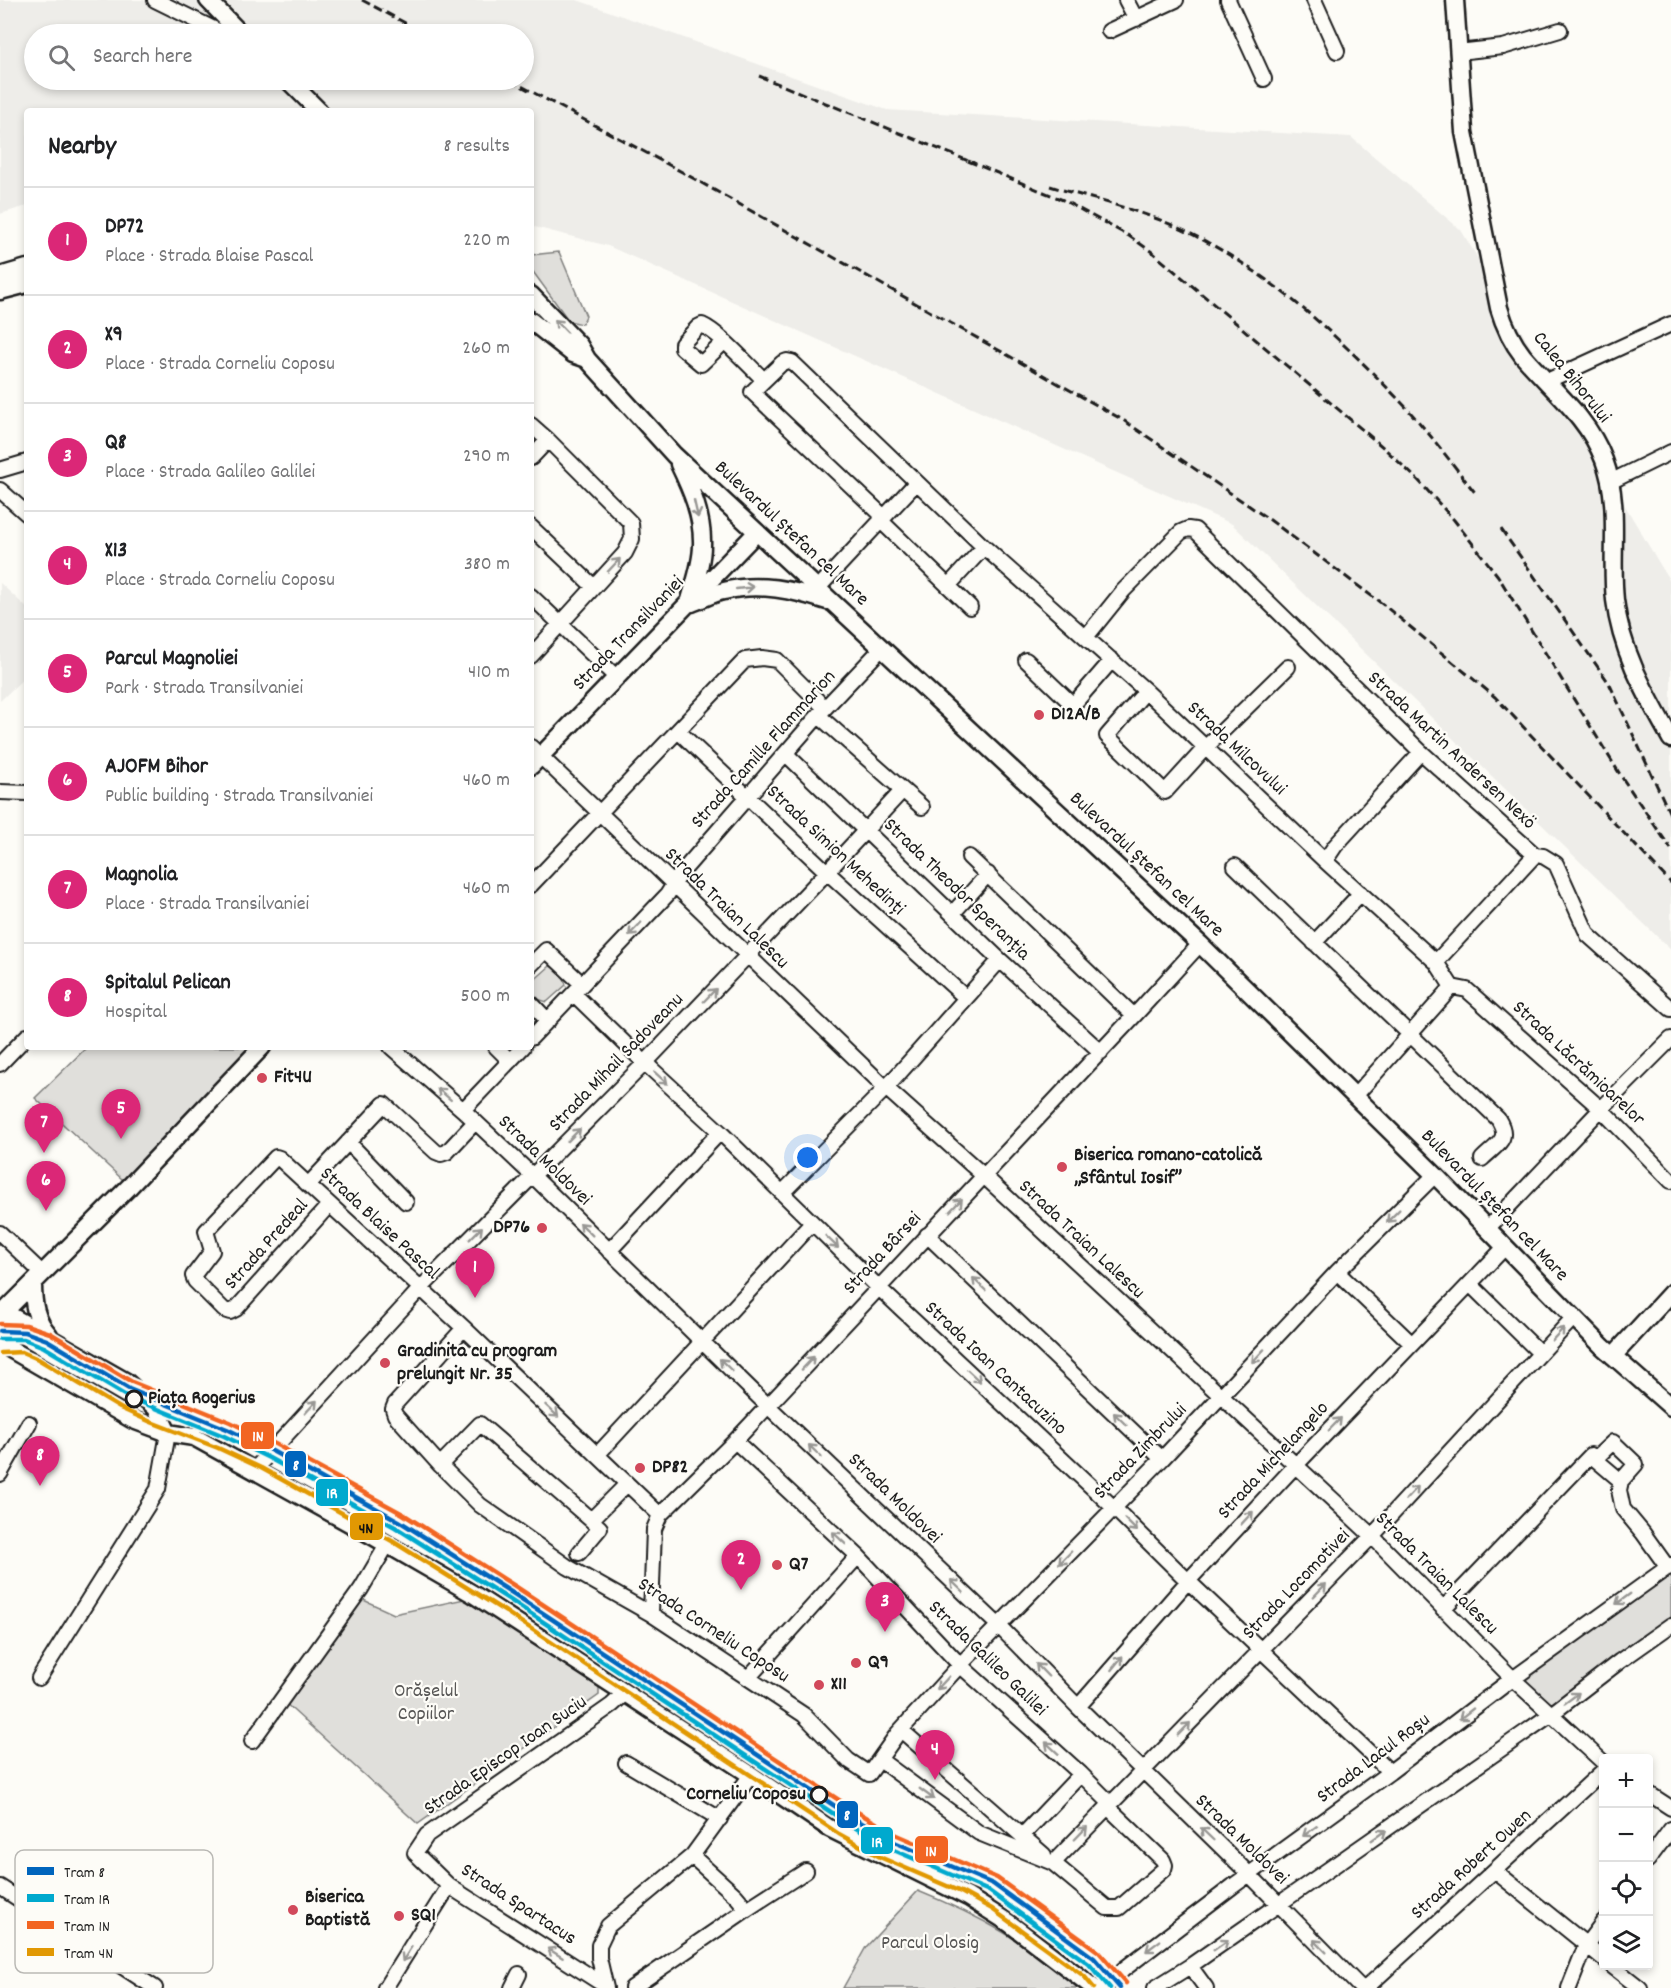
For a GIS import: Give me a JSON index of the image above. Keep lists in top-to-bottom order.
{
  "streets": {
    "main road": ["Calea Bihorului", "Bulevardul Ștefan cel Mare", "Strada Transilvaniei"],
    "street": [
      "Strada Milcovului",
      "Strada Camille Flammarion",
      "Strada Martin Andersen Nexö",
      "Strada Simion Mehedinți",
      "Strada Theodor Speranția",
      "Strada Traian Lalescu",
      "Strada Mihail Sadoveanu",
      "Strada Lăcrămioarelor",
      "Strada Moldovei",
      "Strada Blaise Pascal",
      "Strada Predeal",
      "Strada Bârsei",
      "Strada Ioan Cantacuzino",
      "Strada Zimbrului",
      "Strada Michelangelo",
      "Strada Locomotivei",
      "Strada Corneliu Coposu",
      "Strada Galileo Galilei",
      "Strada Episcop Ioan Suciu",
      "Strada Lacul Roșu",
      "Strada Robert Owen",
      "Strada Spartacus"
    ]
  },
  "crossings": [
    ["Bulevardul Ștefan cel Mare", "Strada Transilvaniei"],
    ["Bulevardul Ștefan cel Mare", "Strada Camille Flammarion"],
    ["Bulevardul Ștefan cel Mare", "Strada Bârsei"],
    ["Bulevardul Ștefan cel Mare", "Strada Zimbrului"],
    ["Bulevardul Ștefan cel Mare", "Strada Michelangelo"],
    ["Bulevardul Ștefan cel Mare", "Strada Locomotivei"],
    ["Strada Transilvaniei", "Strada Traian Lalescu"],
    ["Strada Milcovului", "Strada Martin Andersen Nexö"],
    ["Strada Milcovului", "Strada Lăcrămioarelor"],
    ["Strada Camille Flammarion", "Strada Simion Mehedinți"],
    ["Strada Camille Flammarion", "Strada Theodor Speranția"],
    ["Strada Camille Flammarion", "Strada Traian Lalescu"],
    ["Strada Camille Flammarion", "Strada Ioan Cantacuzino"],
    ["Strada Simion Mehedinți", "Strada Mihail Sadoveanu"],
    ["Strada Theodor Speranția", "Strada Mihail Sadoveanu"],
    ["Strada Theodor Speranția", "Strada Bârsei"],
    ["Strada Traian Lalescu", "Strada Mihail Sadoveanu"],
    ["Strada Traian Lalescu", "Strada Bârsei"],
    ["Strada Traian Lalescu", "Strada Zimbrului"],
    ["Strada Traian Lalescu", "Strada Michelangelo"],
    ["Strada Traian Lalescu", "Strada Locomotivei"],
    ["Strada Traian Lalescu", "Strada Lacul Roșu"],
    ["Strada Mihail Sadoveanu", "Strada Moldovei"],
    ["Strada Mihail Sadoveanu", "Strada Blaise Pascal"],
    ["Strada Mihail Sadoveanu", "Strada Ioan Cantacuzino"],
    ["Strada Moldovei", "Strada Bârsei"],
    ["Strada Moldovei", "Strada Zimbrului"],
    ["Strada Moldovei", "Strada Michelangelo"],
    ["Strada Moldovei", "Strada Locomotivei"],
    ["Strada Moldovei", "Strada Lacul Roșu"],
    ["Strada Blaise Pascal", "Strada Predeal"],
    ["Strada Blaise Pascal", "Strada Bârsei"],
    ["Strada Blaise Pascal", "Strada Corneliu Coposu"],
    ["Strada Bârsei", "Strada Ioan Cantacuzino"],
    ["Strada Bârsei", "Strada Galileo Galilei"],
    ["Strada Ioan Cantacuzino", "Strada Zimbrului"],
    ["Strada Ioan Cantacuzino", "Strada Michelangelo"],
    ["Strada Ioan Cantacuzino", "Strada Locomotivei"],
    ["Strada Ioan Cantacuzino", "Strada Lacul Roșu"],
    ["Strada Zimbrului", "Strada Corneliu Coposu"],
    ["Strada Zimbrului", "Strada Galileo Galilei"],
    ["Strada Episcop Ioan Suciu", "Strada Spartacus"]
  ],
  "one_way": [
    "Strada Moldovei",
    "Strada Blaise Pascal",
    "Strada Zimbrului",
    "Strada Michelangelo",
    "Strada Spartacus"
  ],
  "parks": ["Orășelul Copiilor", "Parcul Olosig"],
  "places": [
    "D12A/B",
    "Fit4U",
    "Biserica romano-catolică „Sfântul Iosif”",
    "DP76",
    "Gradinita cu program prelungit Nr. 35",
    "Piața Rogerius",
    "DP82",
    "Q7",
    "Q9",
    "X11",
    "Corneliu Coposu",
    "Biserica Baptistă",
    "SQ1"
  ],
  "lines": [
    "tram line 1N",
    "tram line 8",
    "tram line 1R",
    "tram line 4N"
  ],
  "legend": [
    "Tram 8",
    "Tram 1R",
    "Tram 1N",
    "Tram 4N"
  ],
  "page": {
    "search": "Search here",
    "heading": ["Nearby", "8 results"],
    "list": [
      {
        "mark": "1",
        "name": "DP72",
        "note": "Place · Strada Blaise Pascal",
        "value": "220 m"
      },
      {
        "mark": "2",
        "name": "X9",
        "note": "Place · Strada Corneliu Coposu",
        "value": "260 m"
      },
      {
        "mark": "3",
        "name": "Q8",
        "note": "Place · Strada Galileo Galilei",
        "value": "290 m"
      },
      {
        "mark": "4",
        "name": "X13",
        "note": "Place · Strada Corneliu Coposu",
        "value": "380 m"
      },
      {
        "mark": "5",
        "name": "Parcul Magnoliei",
        "note": "Park · Strada Transilvaniei",
        "value": "410 m"
      },
      {
        "mark": "6",
        "name": "AJOFM Bihor",
        "note": "Public building · Strada Transilvaniei",
        "value": "460 m"
      },
      {
        "mark": "7",
        "name": "Magnolia",
        "note": "Place · Strada Transilvaniei",
        "value": "460 m"
      },
      {
        "mark": "8",
        "name": "Spitalul Pelican",
        "note": "Hospital",
        "value": "500 m"
      }
    ],
    "pins": [
      "5",
      "7",
      "6",
      "1",
      "8",
      "2",
      "3",
      "4"
    ],
    "map_buttons": ["+", "−"]
  }
}
